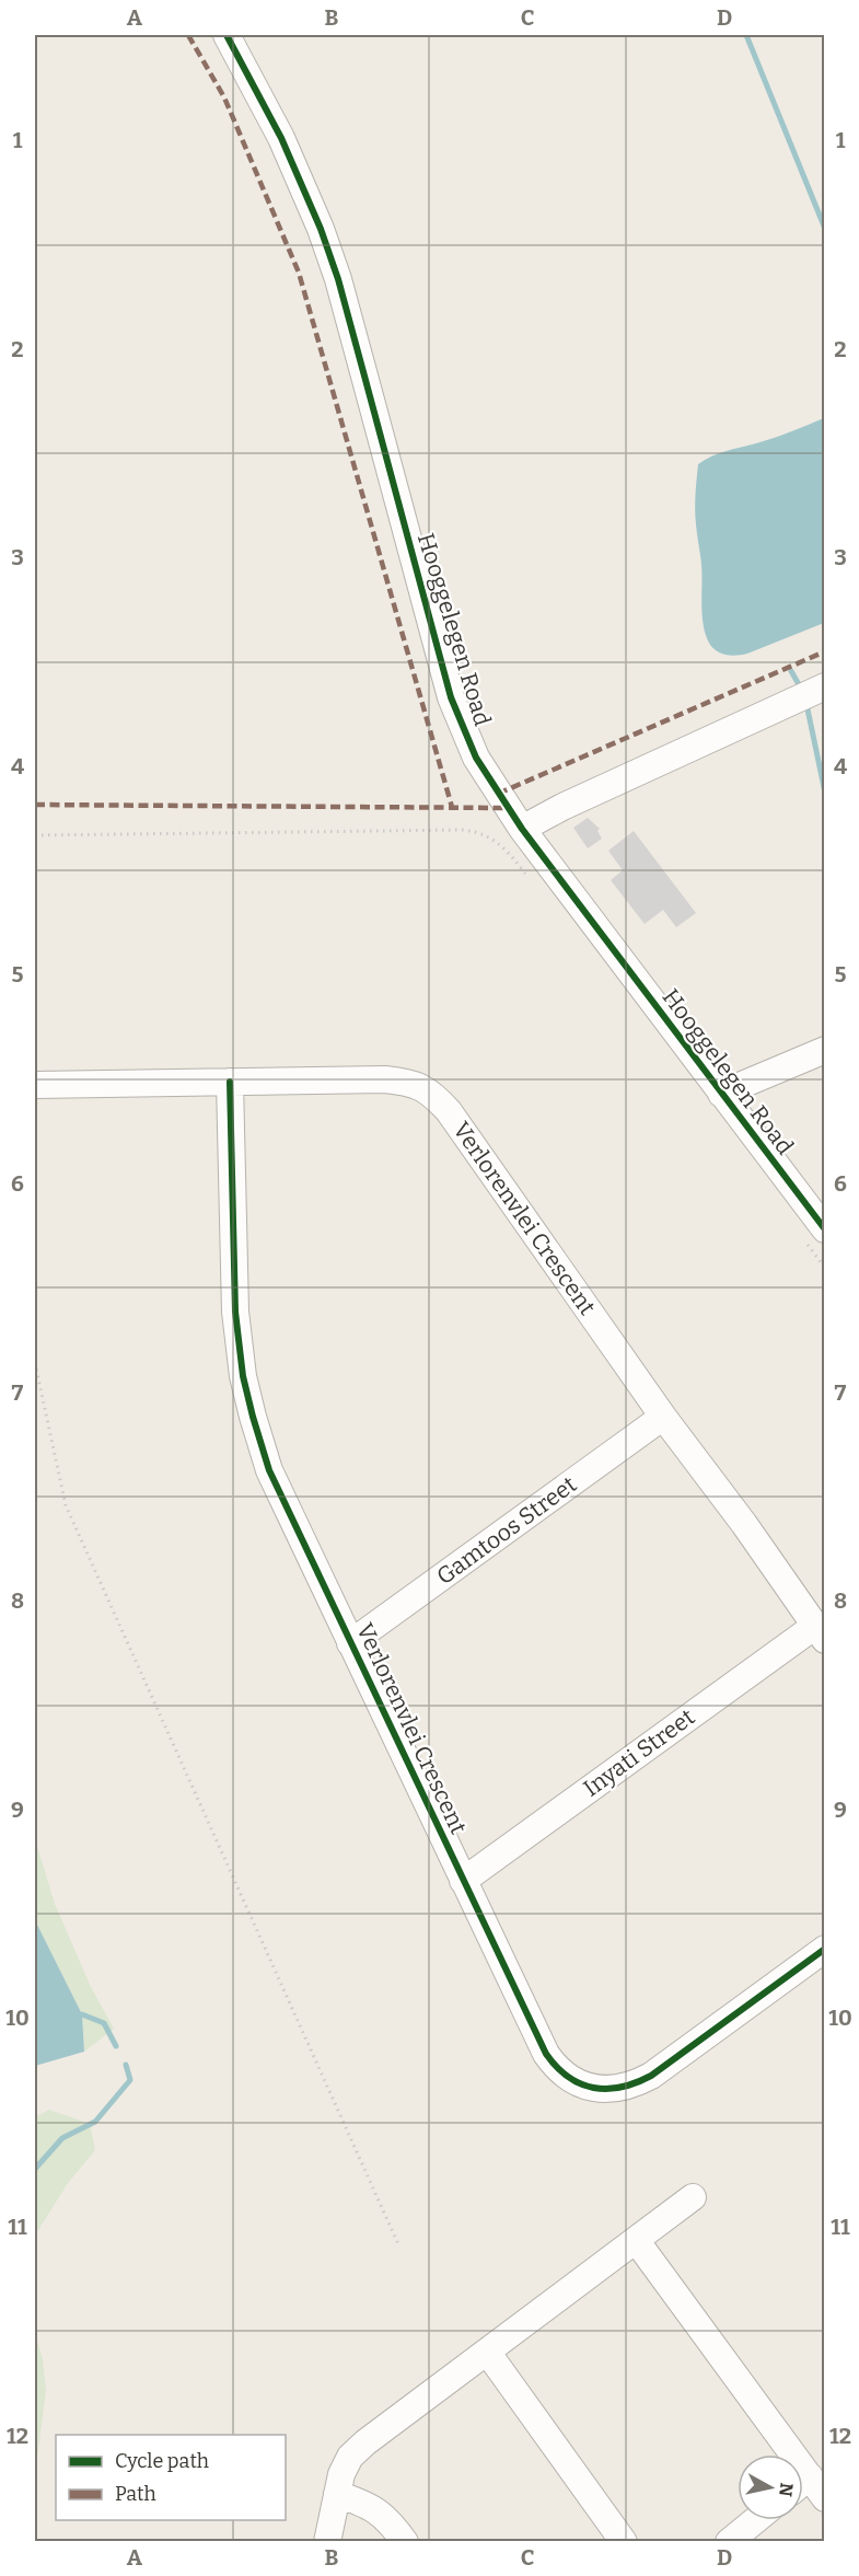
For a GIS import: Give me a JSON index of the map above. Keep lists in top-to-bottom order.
{
  "streets": {
    "street": [
      "Hooggelegen Road",
      "Verlorenvlei Crescent",
      "Gamtoos Street",
      "Inyati Street"
    ]
  },
  "crossings": [
    ["Verlorenvlei Crescent", "Gamtoos Street"],
    ["Verlorenvlei Crescent", "Inyati Street"]
  ],
  "legend": ["Cycle path", "Path"],
  "north": "right",
  "grid": {
    "columns": [
      "A",
      "B",
      "C",
      "D"
    ],
    "rows": [
      "1",
      "2",
      "3",
      "4",
      "5",
      "6",
      "7",
      "8",
      "9",
      "10",
      "11",
      "12"
    ]
  }
}
